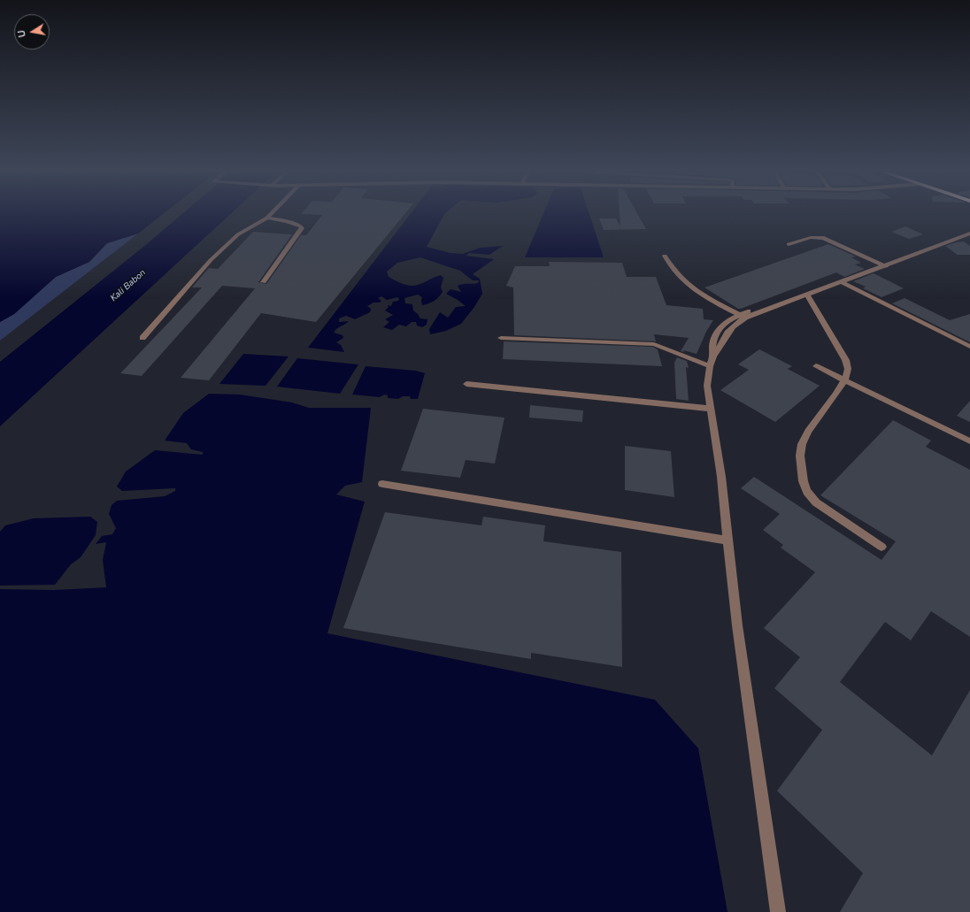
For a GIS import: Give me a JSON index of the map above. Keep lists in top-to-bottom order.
{
  "water": ["Kali Babon"],
  "north": "left"
}
